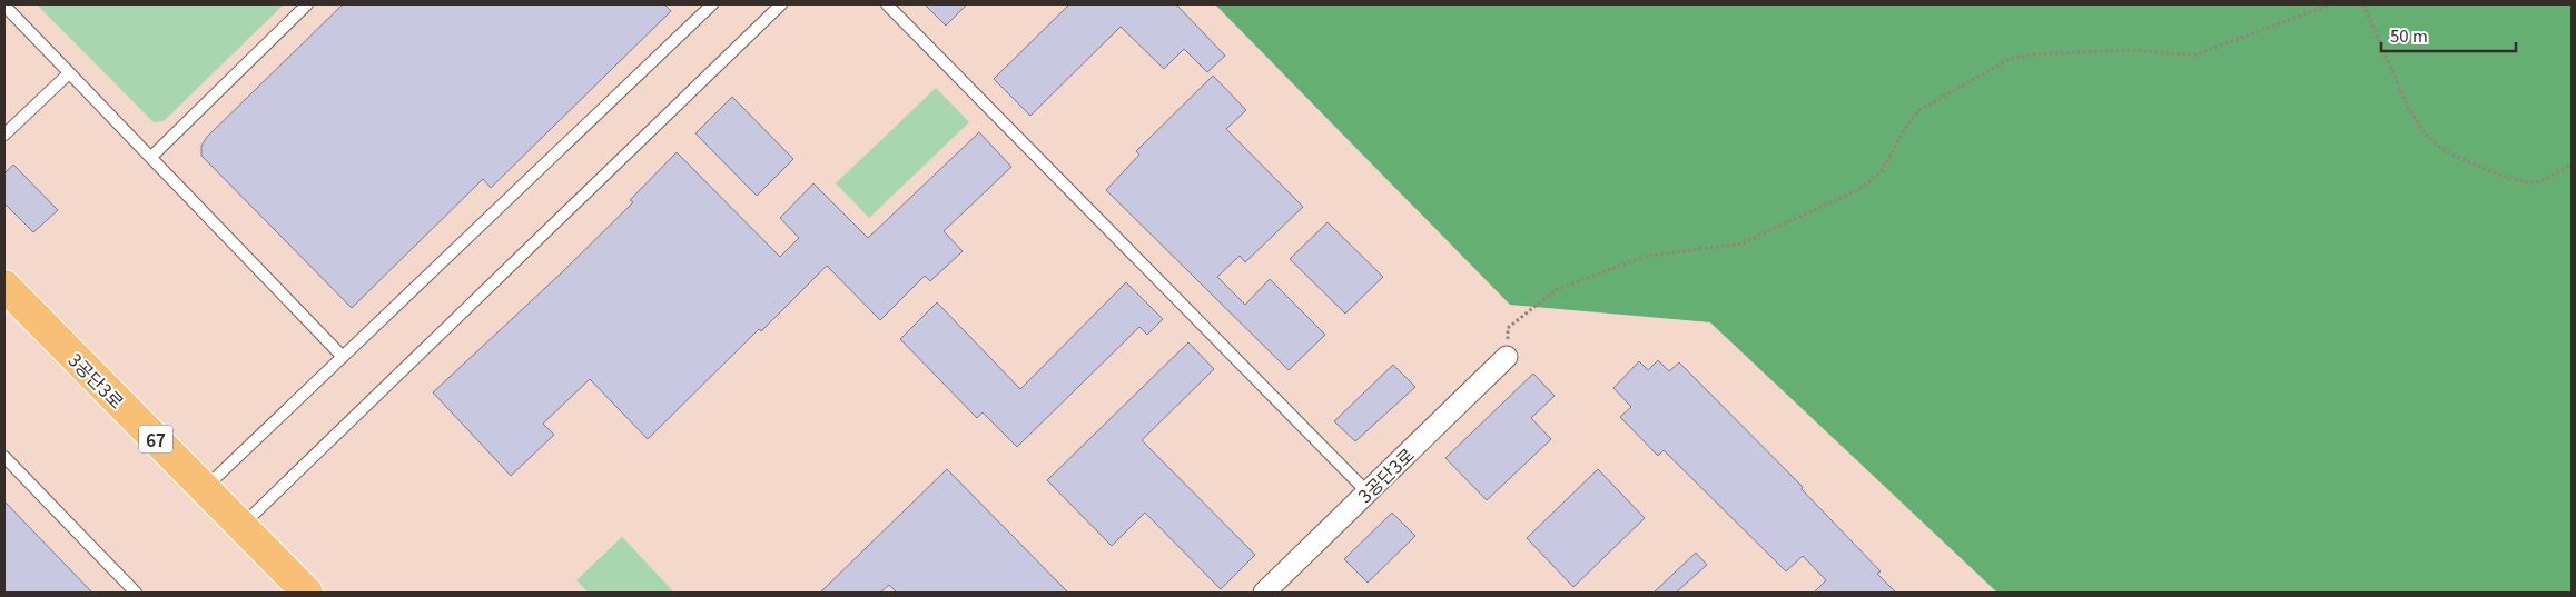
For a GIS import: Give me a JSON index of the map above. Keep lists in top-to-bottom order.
{
  "streets": {
    "main road": ["3공단3로", "67"]
  },
  "scale_bar": "50 m"
}
